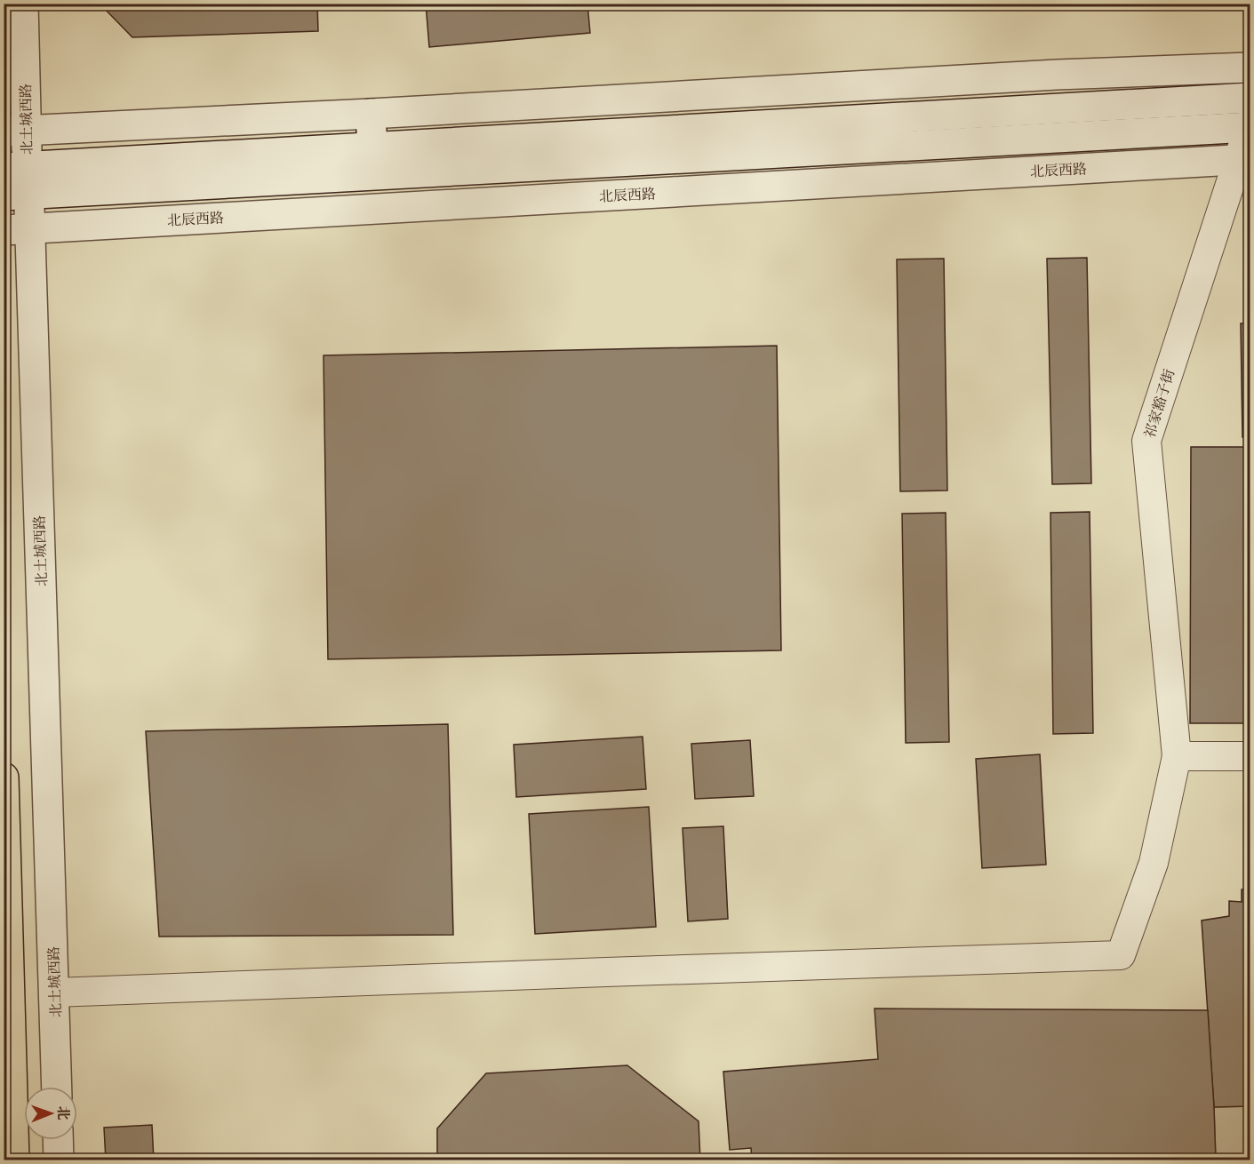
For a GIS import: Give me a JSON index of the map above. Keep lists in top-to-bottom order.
{
  "streets": {
    "street": ["北土城西路", "北辰西路", "祁家豁子街"]
  },
  "crossings": [
    ["北土城西路", "北辰西路"],
    ["北土城西路", "祁家豁子街"],
    ["北辰西路", "祁家豁子街"]
  ],
  "north": "right"
}
